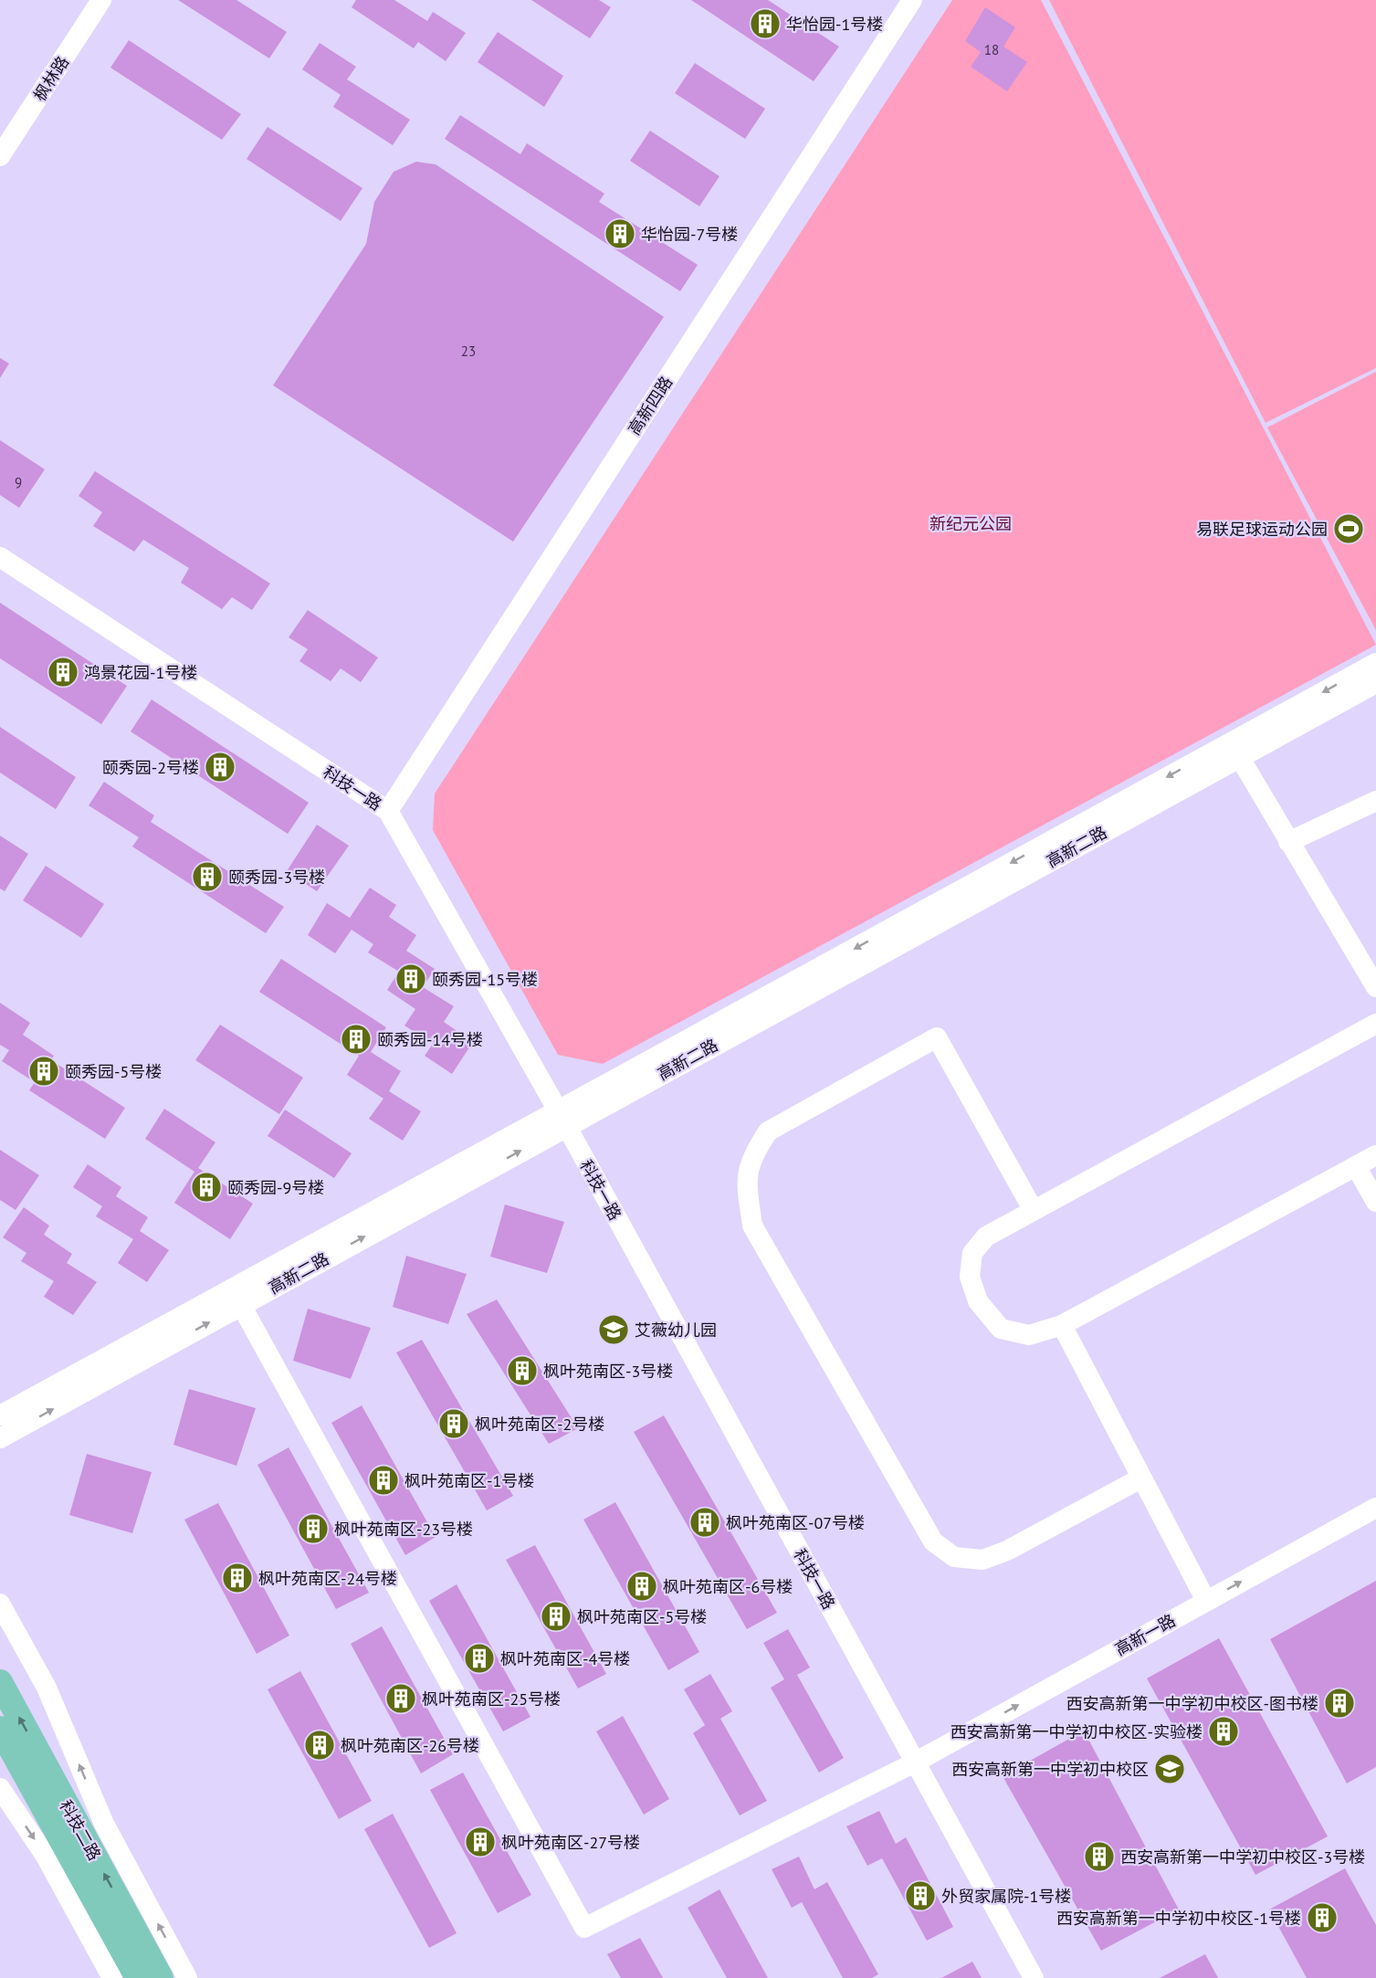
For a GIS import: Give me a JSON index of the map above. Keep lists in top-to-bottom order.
{
  "streets": {
    "main road": ["科技二路"],
    "street": [
      "枫林路",
      "高新四路",
      "科技一路",
      "高新二路",
      "高新一路"
    ]
  },
  "crossings": [
    ["高新四路", "科技一路"],
    ["科技一路", "高新二路"],
    ["科技一路", "高新一路"],
    ["高新二路", "高新一路"]
  ],
  "parks": ["新纪元公园"],
  "places": {
    "building": [
      "华怡园-1号楼",
      "华怡园-7号楼",
      "鸿景花园-1号楼",
      "颐秀园-2号楼",
      "颐秀园-3号楼",
      "颐秀园-15号楼",
      "颐秀园-14号楼",
      "颐秀园-5号楼",
      "颐秀园-9号楼",
      "枫叶苑南区-3号楼",
      "枫叶苑南区-2号楼",
      "枫叶苑南区-1号楼",
      "枫叶苑南区-07号楼",
      "枫叶苑南区-23号楼",
      "枫叶苑南区-24号楼",
      "枫叶苑南区-6号楼",
      "枫叶苑南区-5号楼",
      "枫叶苑南区-4号楼",
      "枫叶苑南区-25号楼",
      "西安高新第一中学初中校区-图书楼",
      "西安高新第一中学初中校区-实验楼",
      "枫叶苑南区-26号楼",
      "枫叶苑南区-27号楼",
      "西安高新第一中学初中校区-3号楼",
      "外贸家属院-1号楼",
      "西安高新第一中学初中校区-1号楼"
    ],
    "sports": ["易联足球运动公园"],
    "school or university": ["艾薇幼儿园", "西安高新第一中学初中校区"]
  },
  "house_numbers": ["18", "23", "9"]
}
